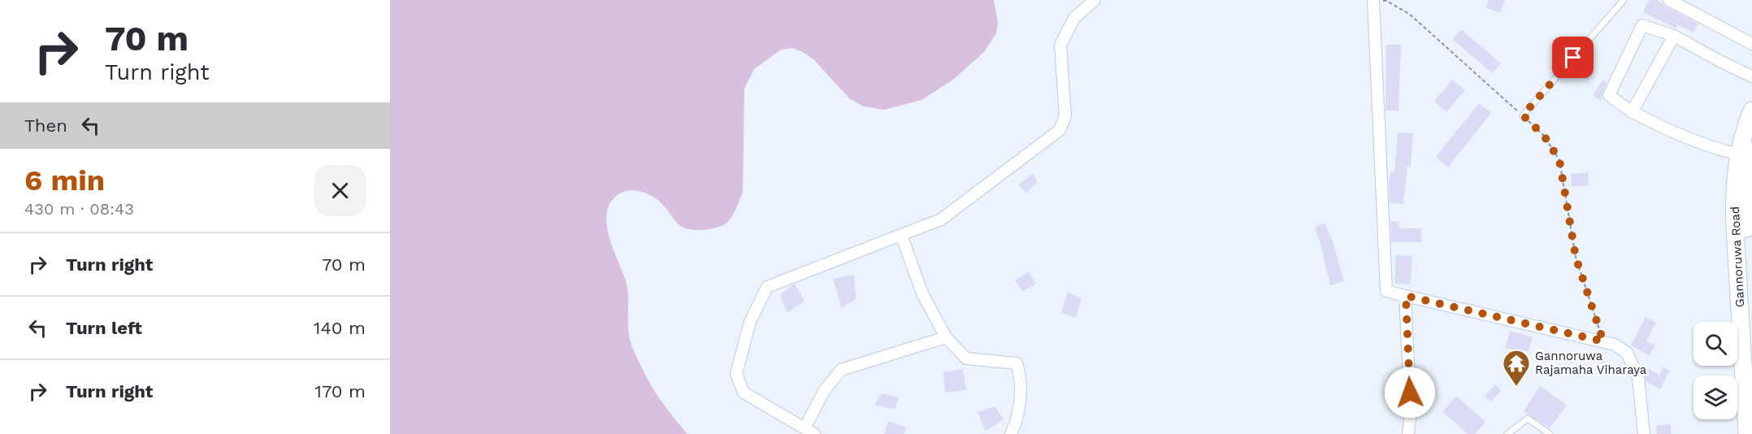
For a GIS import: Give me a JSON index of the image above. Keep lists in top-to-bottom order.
{
  "streets": {
    "main road": ["Gannoruwa Road"]
  },
  "places": {
    "temple": ["Gannoruwa Rajamaha Viharaya"]
  },
  "page": {
    "turn": ["70 m", "Turn right"],
    "then": "Then",
    "heading": ["6 min", "430 m · 08:43"],
    "list": [
      {
        "name": "Turn right",
        "value": "70 m"
      },
      {
        "name": "Turn left",
        "value": "140 m"
      },
      {
        "name": "Turn right",
        "value": "170 m"
      }
    ]
  }
}
